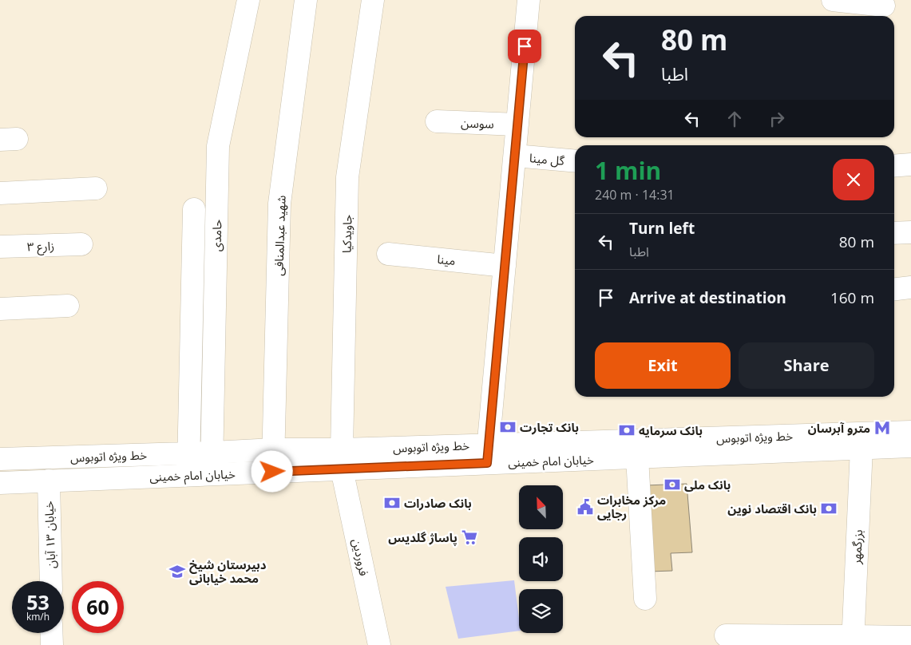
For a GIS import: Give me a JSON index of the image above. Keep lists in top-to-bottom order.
{
  "streets": {
    "street": [
      "سوسن",
      "گل مینا",
      "جاویدکیا",
      "حامدی",
      "شهید عبدالمنافی",
      "زارع ۳",
      "مینا",
      "خط ویژه اتوبوس",
      "خیابان امام خمینی",
      "خیابان ١٣ آبان",
      "بزرگمهر",
      "فروردین"
    ]
  },
  "crossings": [
    ["جاویدکیا", "خط ویژه اتوبوس"],
    ["جاویدکیا", "خیابان امام خمینی"],
    ["جاویدکیا", "فروردین"],
    ["حامدی", "خط ویژه اتوبوس"],
    ["حامدی", "خیابان امام خمینی"],
    ["شهید عبدالمنافی", "خط ویژه اتوبوس"],
    ["شهید عبدالمنافی", "خیابان امام خمینی"],
    ["خط ویژه اتوبوس", "خیابان امام خمینی"],
    ["خط ویژه اتوبوس", "فروردین"],
    ["خیابان امام خمینی", "خیابان ١٣ آبان"],
    ["خیابان امام خمینی", "بزرگمهر"],
    ["خیابان امام خمینی", "فروردین"]
  ],
  "places": {
    "bank": [
      "بانک تجارت",
      "بانک سرمایه",
      "بانک ملی",
      "بانک صادرات",
      "بانک اقتصاد نوین"
    ],
    "metro station": ["مترو آبرسان"],
    "public building": ["مرکز مخابرات رجایی"],
    "supermarket": ["پاساژ گلدیس"],
    "school or university": ["دبیرستان شیخ محمد خیابانی"]
  },
  "north": "top left",
  "page": {
    "turn": ["80 m", "اطبا"],
    "heading": ["1 min", "240 m · 14:31"],
    "list": [
      {
        "name": "Turn left",
        "note": "اطبا",
        "value": "80 m"
      },
      {
        "name": "Arrive at destination",
        "value": "160 m"
      }
    ],
    "buttons": ["Exit", "Share"],
    "speed": "53 km/h",
    "limit": "60"
  }
}
